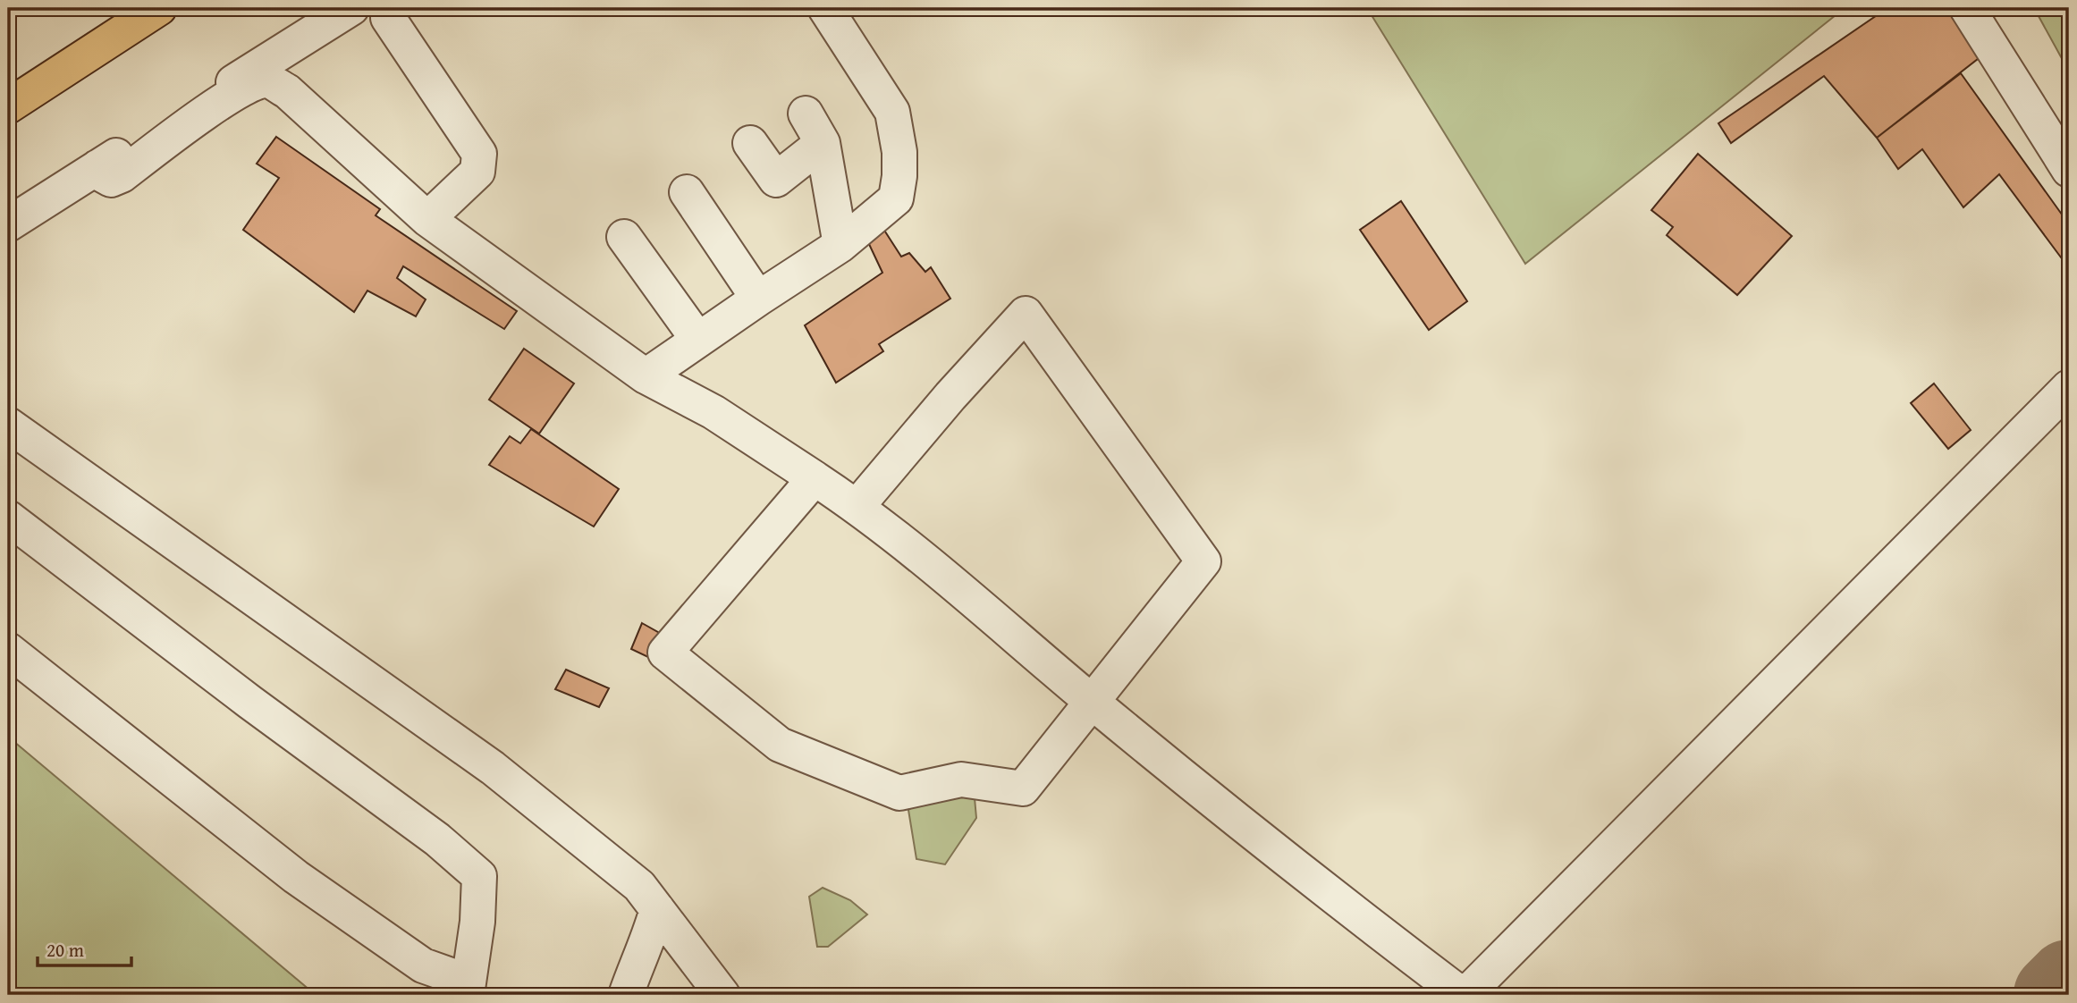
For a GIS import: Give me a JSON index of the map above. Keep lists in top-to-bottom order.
{
  "scale_bar": "20 m"
}
